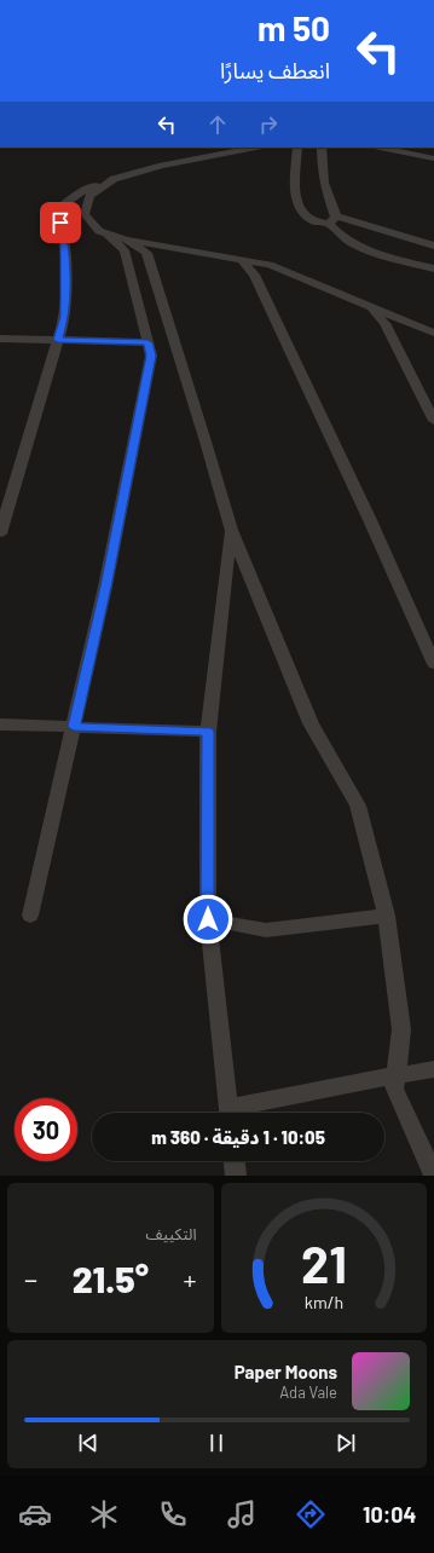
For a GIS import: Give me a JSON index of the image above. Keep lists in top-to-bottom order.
{
  "page": {
    "turn": ["50 m", "انعطف يسارًا"],
    "limit": "30",
    "trip": "10:05 · 1 دقيقة · 360 m",
    "tile": "التكييف",
    "heat": ["−", "21.5°", "+"],
    "song": ["Paper Moons", "Ada Vale"],
    "tabs": "10:04",
    "gauge": ["21", "km/h"]
  }
}
